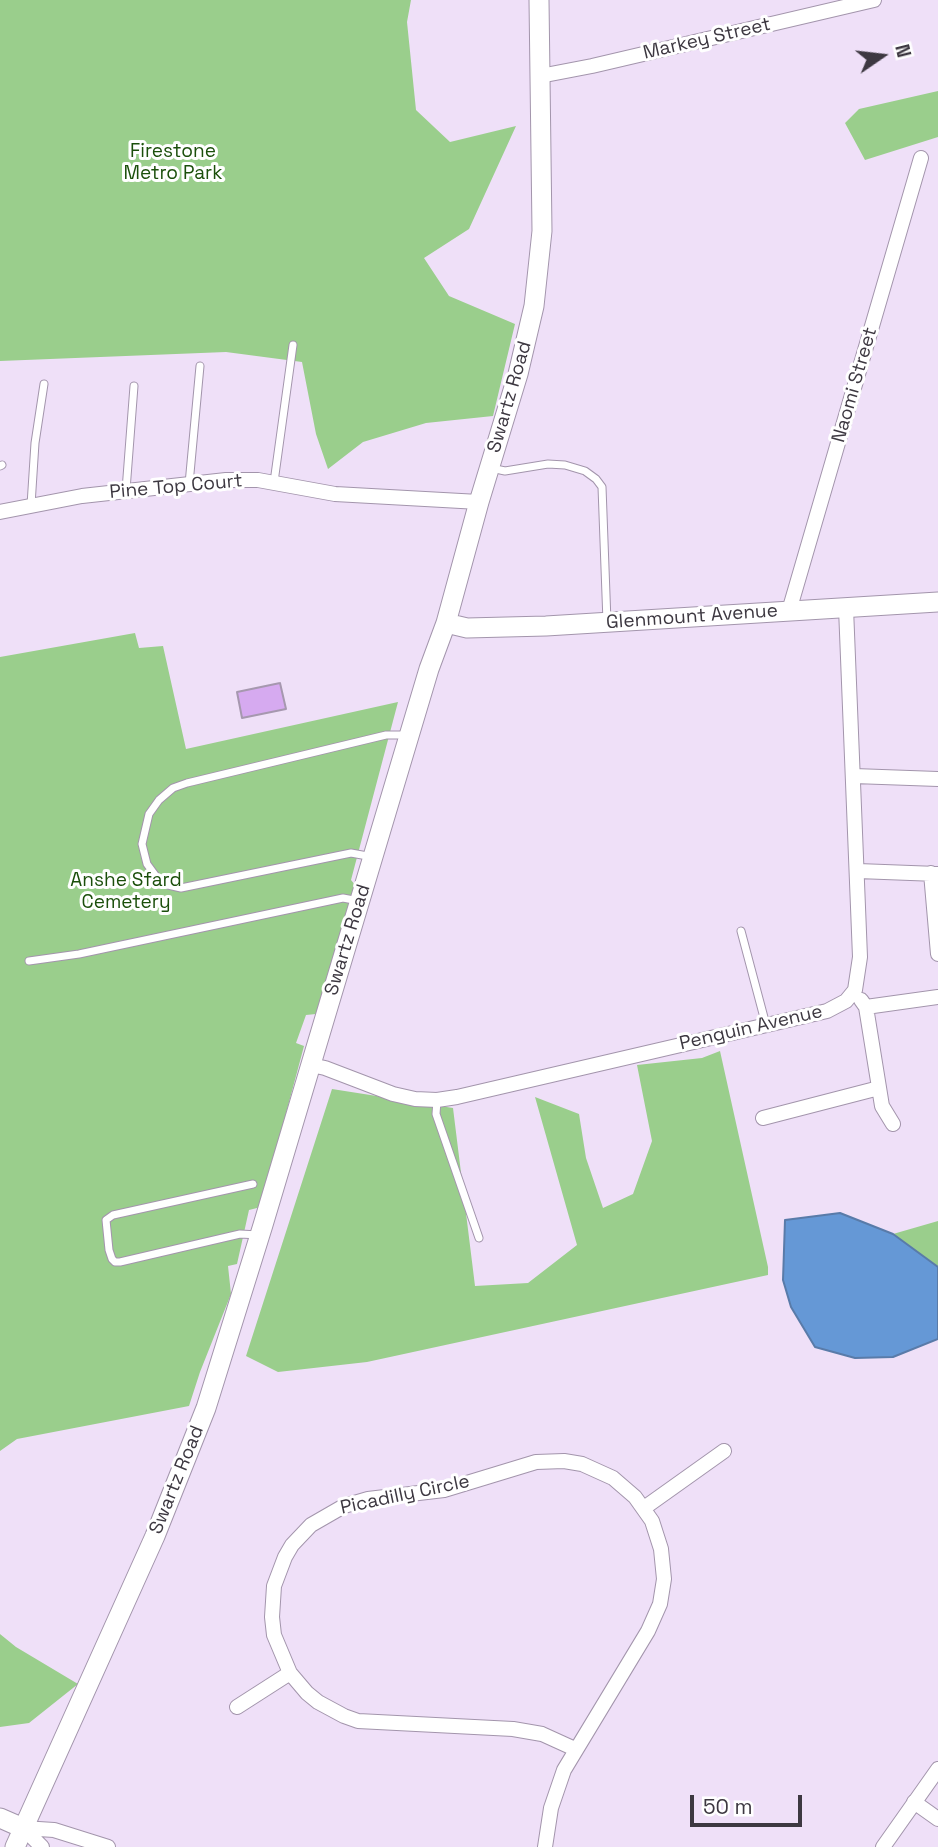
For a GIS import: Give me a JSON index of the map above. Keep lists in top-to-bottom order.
{
  "streets": {
    "street": [
      "Markey Street",
      "Naomi Street",
      "Swartz Road",
      "Pine Top Court",
      "Glenmount Avenue",
      "Penguin Avenue",
      "Picadilly Circle"
    ]
  },
  "crossings": [
    ["Markey Street", "Swartz Road"],
    ["Naomi Street", "Glenmount Avenue"],
    ["Swartz Road", "Pine Top Court"],
    ["Swartz Road", "Glenmount Avenue"],
    ["Swartz Road", "Penguin Avenue"]
  ],
  "parks": ["Firestone Metro Park", "Anshe Sfard Cemetery"],
  "scale_bar": "50 m",
  "north": "right"
}
